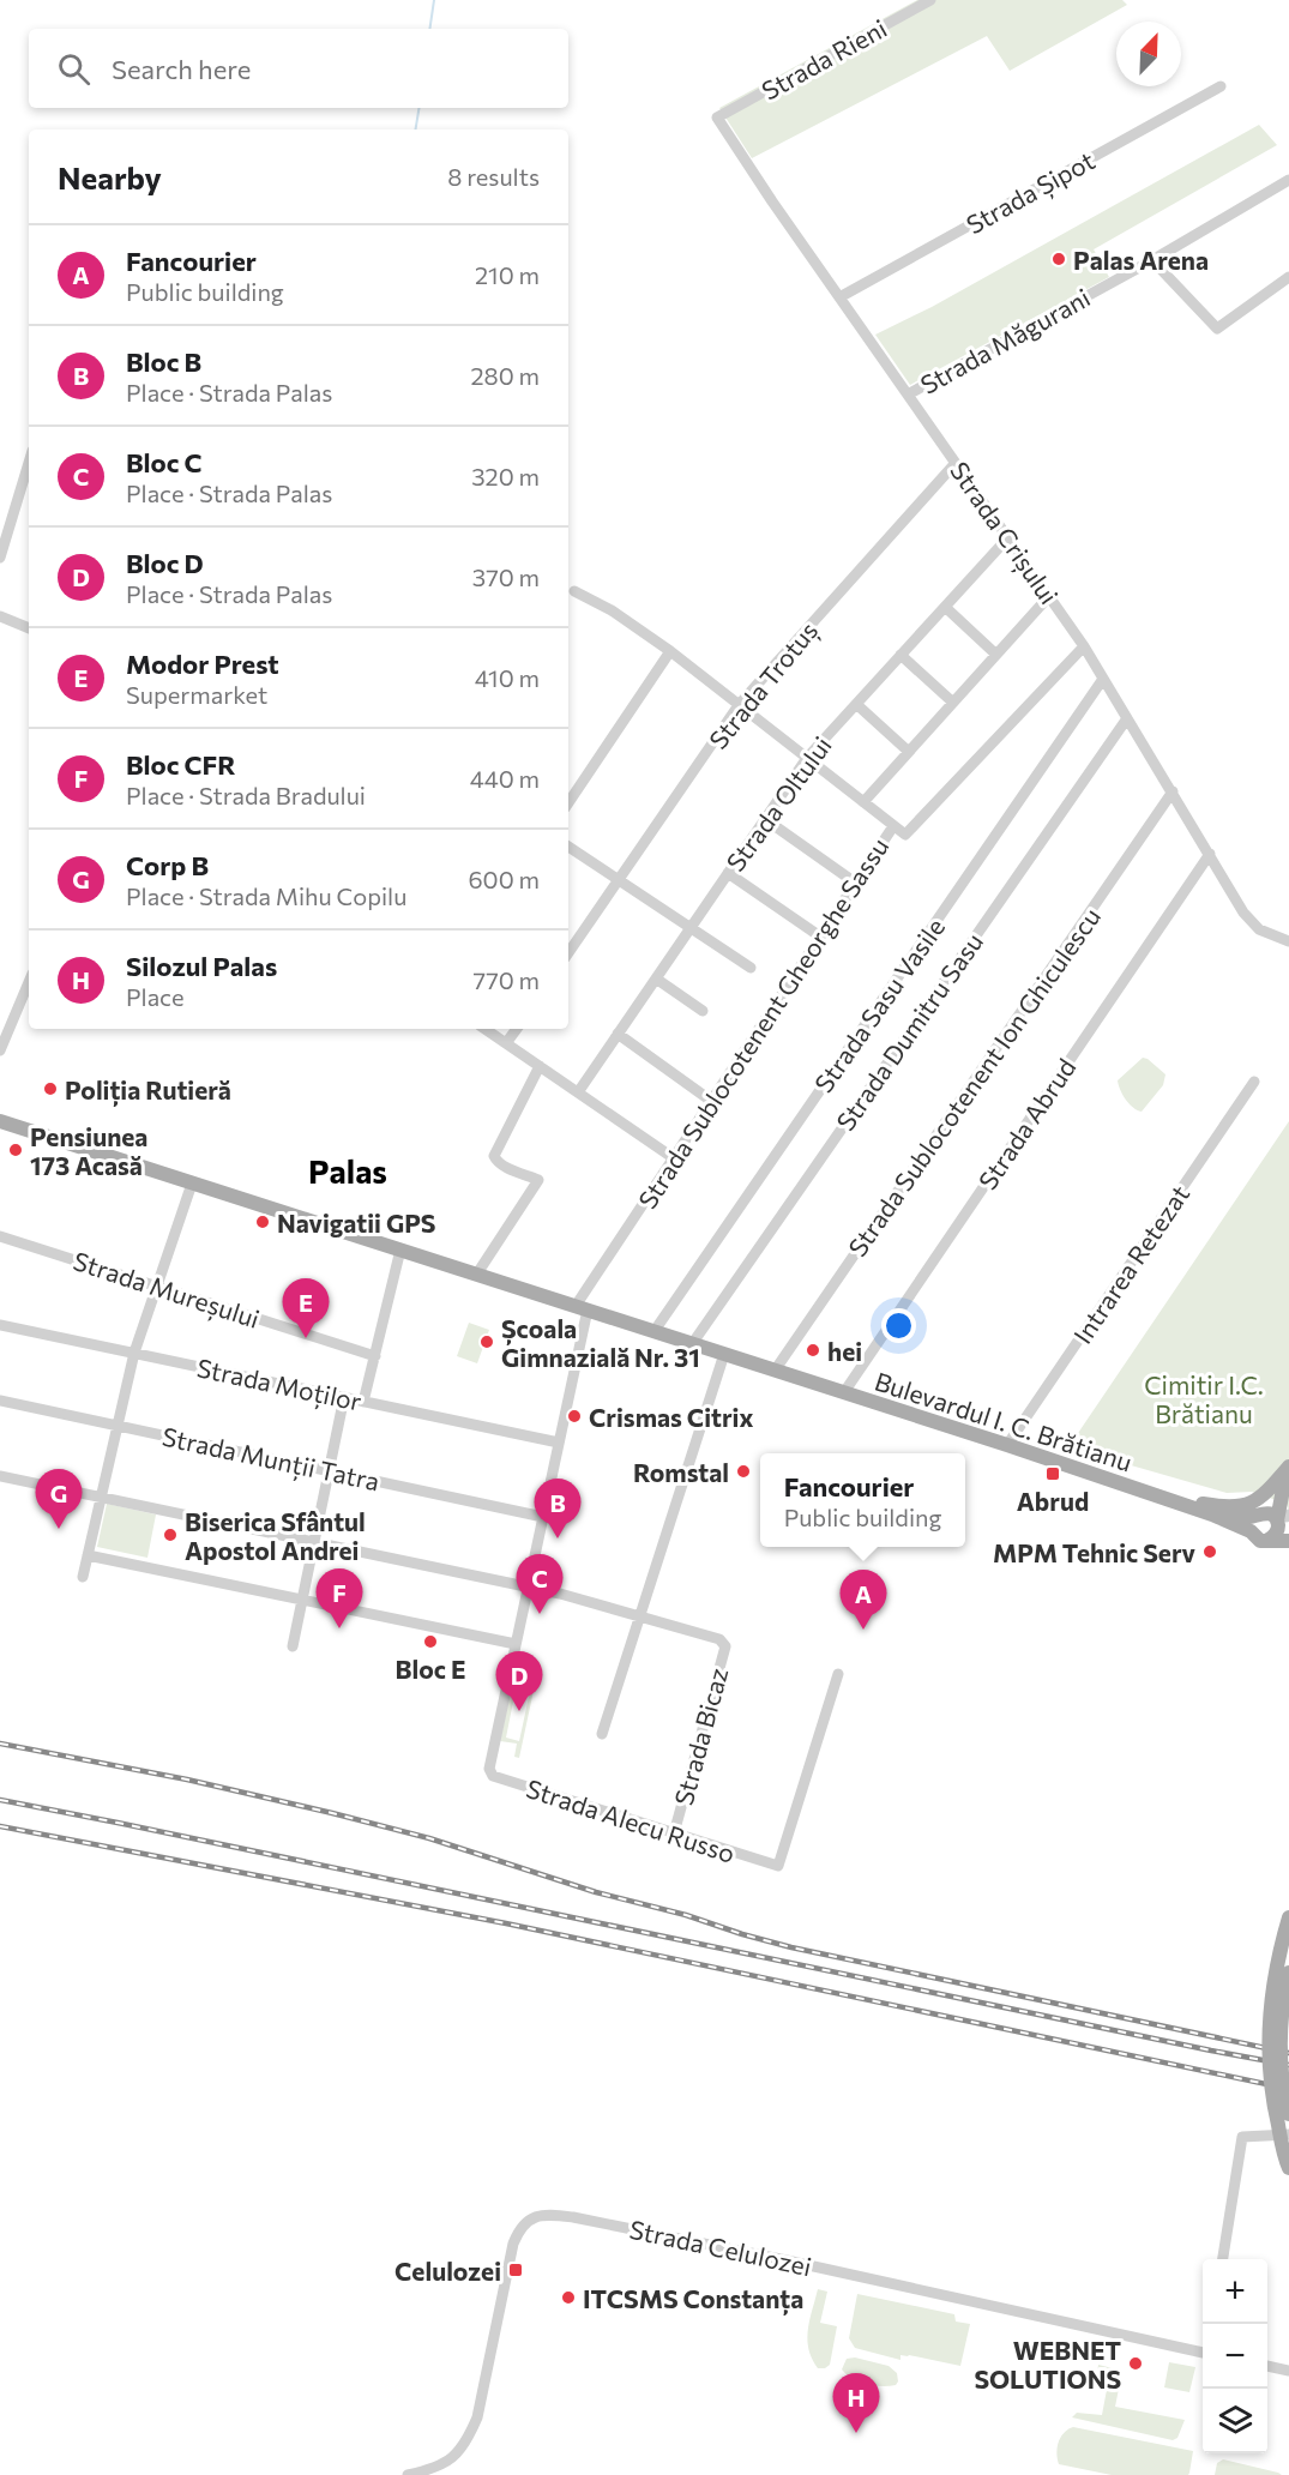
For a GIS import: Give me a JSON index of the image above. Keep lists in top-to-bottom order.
{
  "streets": {
    "main road": ["Bulevardul I. C. Brătianu"],
    "street": [
      "Strada Rieni",
      "Strada Șipot",
      "Strada Măgurani",
      "Strada Crișului",
      "Strada Trotuș",
      "Strada Oltului",
      "Strada Sasu Vasile",
      "Strada Sublocotenent Gheorghe Sassu",
      "Strada Dumitru Sasu",
      "Strada Sublocotenent Ion Ghiculescu",
      "Strada Abrud",
      "Intrarea Retezat",
      "Strada Mureșului",
      "Strada Moților",
      "Strada Munții Tatra",
      "Strada Bicaz",
      "Strada Alecu Russo",
      "Strada Celulozei"
    ]
  },
  "crossings": [
    ["Strada Rieni", "Strada Crișului"],
    ["Strada Șipot", "Strada Crișului"],
    ["Strada Măgurani", "Strada Crișului"],
    ["Strada Crișului", "Strada Trotuș"],
    ["Strada Crișului", "Strada Oltului"],
    ["Strada Crișului", "Strada Sasu Vasile"],
    ["Strada Crișului", "Strada Sublocotenent Gheorghe Sassu"],
    ["Strada Crișului", "Strada Dumitru Sasu"],
    ["Strada Crișului", "Strada Sublocotenent Ion Ghiculescu"],
    ["Strada Crișului", "Strada Abrud"],
    ["Strada Sasu Vasile", "Bulevardul I. C. Brătianu"],
    ["Strada Sublocotenent Gheorghe Sassu", "Bulevardul I. C. Brătianu"],
    ["Strada Dumitru Sasu", "Bulevardul I. C. Brătianu"],
    ["Strada Sublocotenent Ion Ghiculescu", "Bulevardul I. C. Brătianu"],
    ["Strada Abrud", "Bulevardul I. C. Brătianu"],
    ["Intrarea Retezat", "Bulevardul I. C. Brătianu"],
    ["Strada Bicaz", "Strada Alecu Russo"]
  ],
  "districts": ["Palas"],
  "parks": ["Cimitir I.C. Brătianu"],
  "places": {
    "other": [
      "Palas Arena",
      "Poliția Rutieră",
      "Pensiunea 173 Acasă",
      "Navigatii GPS",
      "Școala Gimnazială Nr. 31",
      "hei",
      "Crismas Citrix",
      "Romstal",
      "Biserica Sfântul Apostol Andrei",
      "MPM Tehnic Serv",
      "Bloc E",
      "ITCSMS Constanța",
      "WEBNET SOLUTIONS"
    ],
    "transit": ["Abrud", "Celulozei"]
  },
  "north": "top right",
  "page": {
    "search": "Search here",
    "heading": ["Nearby", "8 results"],
    "list": [
      {
        "mark": "A",
        "name": "Fancourier",
        "note": "Public building",
        "value": "210 m"
      },
      {
        "mark": "B",
        "name": "Bloc B",
        "note": "Place · Strada Palas",
        "value": "280 m"
      },
      {
        "mark": "C",
        "name": "Bloc C",
        "note": "Place · Strada Palas",
        "value": "320 m"
      },
      {
        "mark": "D",
        "name": "Bloc D",
        "note": "Place · Strada Palas",
        "value": "370 m"
      },
      {
        "mark": "E",
        "name": "Modor Prest",
        "note": "Supermarket",
        "value": "410 m"
      },
      {
        "mark": "F",
        "name": "Bloc CFR",
        "note": "Place · Strada Bradului",
        "value": "440 m"
      },
      {
        "mark": "G",
        "name": "Corp B",
        "note": "Place · Strada Mihu Copilu",
        "value": "600 m"
      },
      {
        "mark": "H",
        "name": "Silozul Palas",
        "note": "Place",
        "value": "770 m"
      }
    ],
    "pins": [
      "E",
      "G",
      "B",
      "C",
      "F",
      "A",
      "D",
      "H"
    ],
    "popup": ["Fancourier", "Public building"],
    "map_buttons": ["+", "−"]
  }
}
